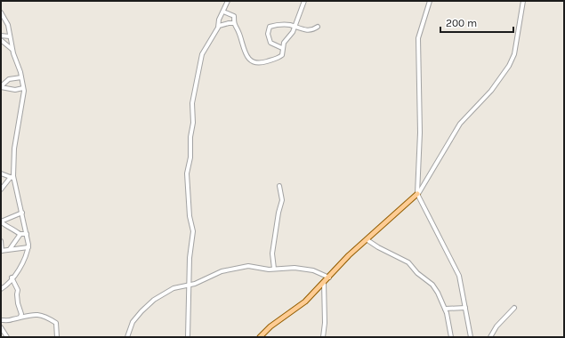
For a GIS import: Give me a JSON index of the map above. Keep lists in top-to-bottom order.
{
  "scale_bar": "200 m"
}
